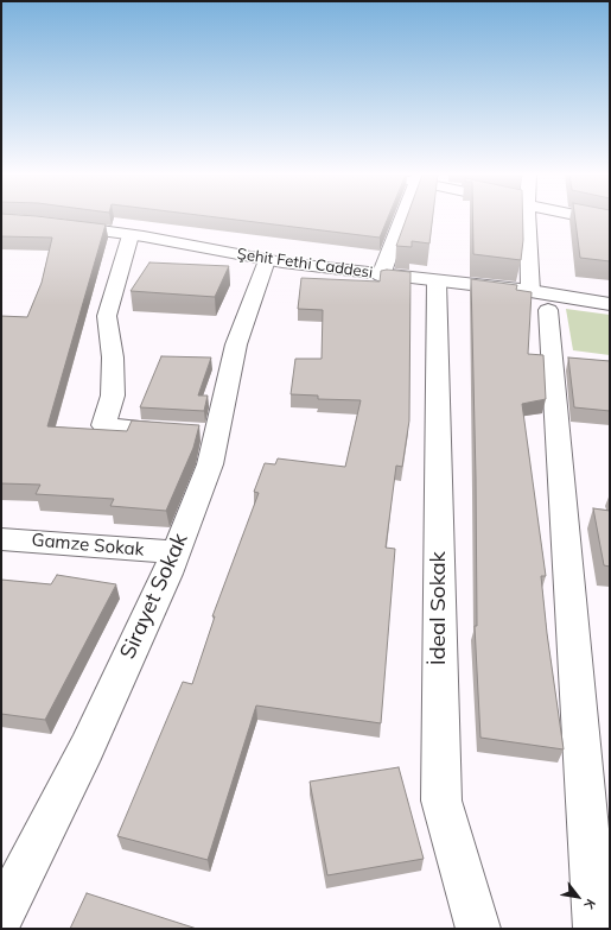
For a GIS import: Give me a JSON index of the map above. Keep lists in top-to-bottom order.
{
  "streets": {
    "street": [
      "Şehit Fethi Caddesi",
      "Gamze Sokak",
      "Sirayet Sokak",
      "İdeal Sokak"
    ]
  },
  "crossings": [
    ["Şehit Fethi Caddesi", "Sirayet Sokak"],
    ["Şehit Fethi Caddesi", "İdeal Sokak"],
    ["Gamze Sokak", "Sirayet Sokak"]
  ],
  "north": "bottom right"
}
